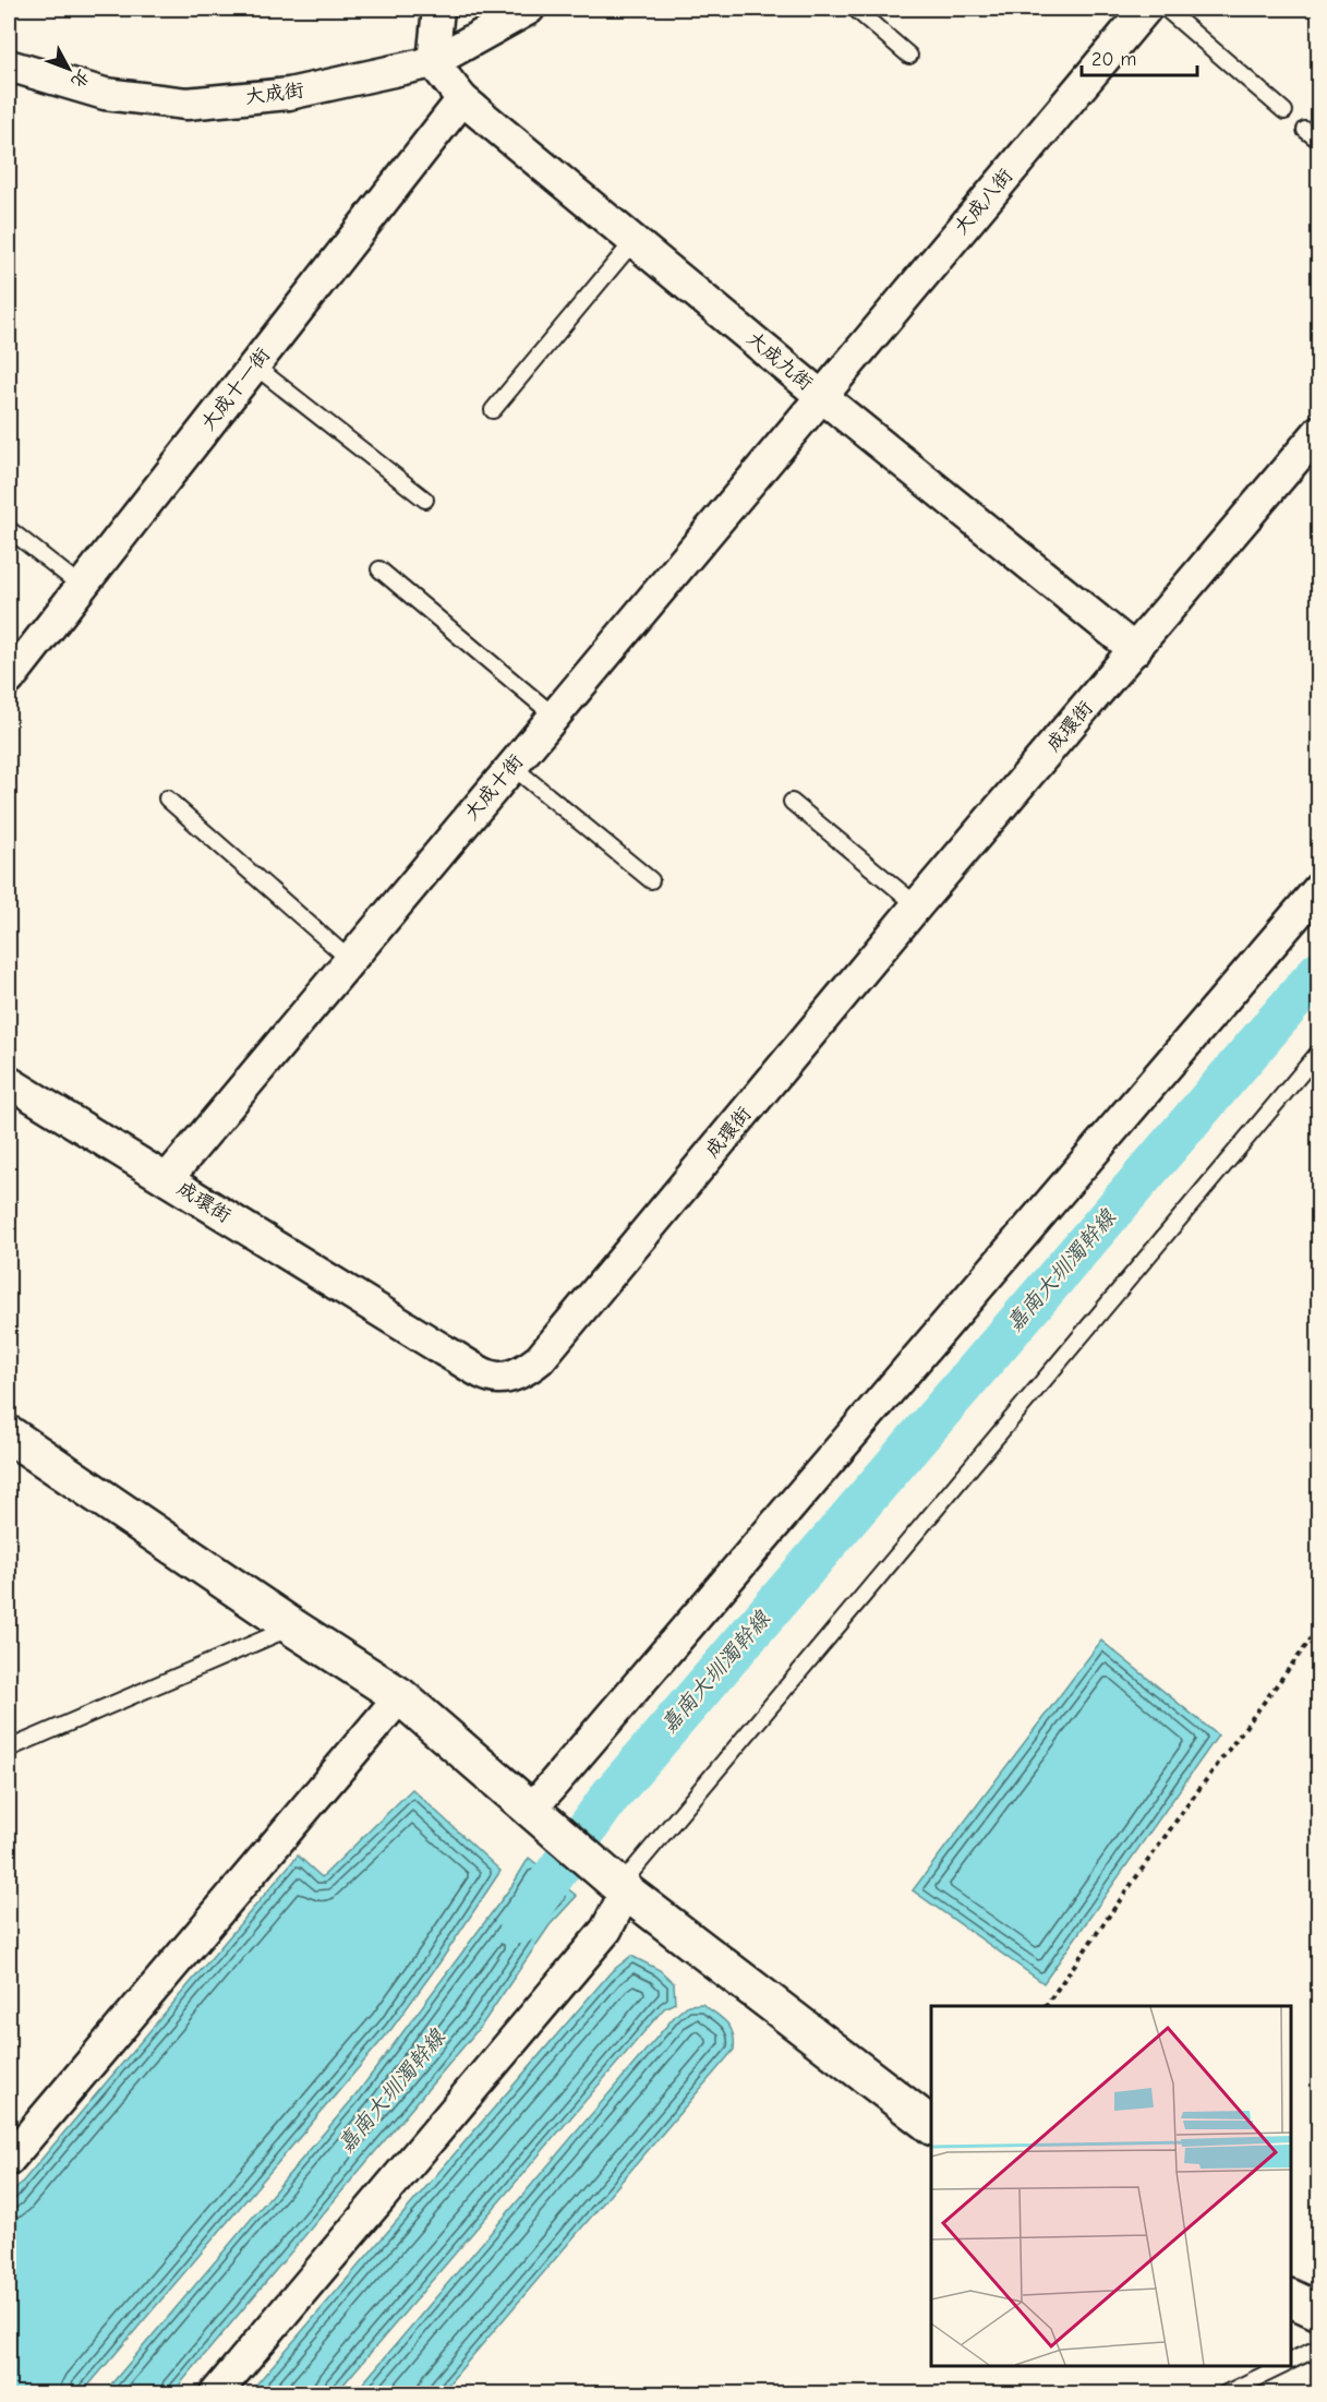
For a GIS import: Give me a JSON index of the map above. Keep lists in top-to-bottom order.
{
  "streets": {
    "street": [
      "大成街",
      "大成八街",
      "大成九街",
      "大成十一街",
      "成環街",
      "大成十街"
    ]
  },
  "crossings": [
    ["大成街", "大成九街"],
    ["大成八街", "大成九街"],
    ["大成八街", "大成十街"],
    ["大成九街", "大成十一街"],
    ["大成九街", "成環街"],
    ["大成九街", "大成十街"],
    ["成環街", "大成十街"]
  ],
  "water": ["嘉南大圳濁幹線"],
  "scale_bar": "20 m",
  "north": "bottom right"
}
